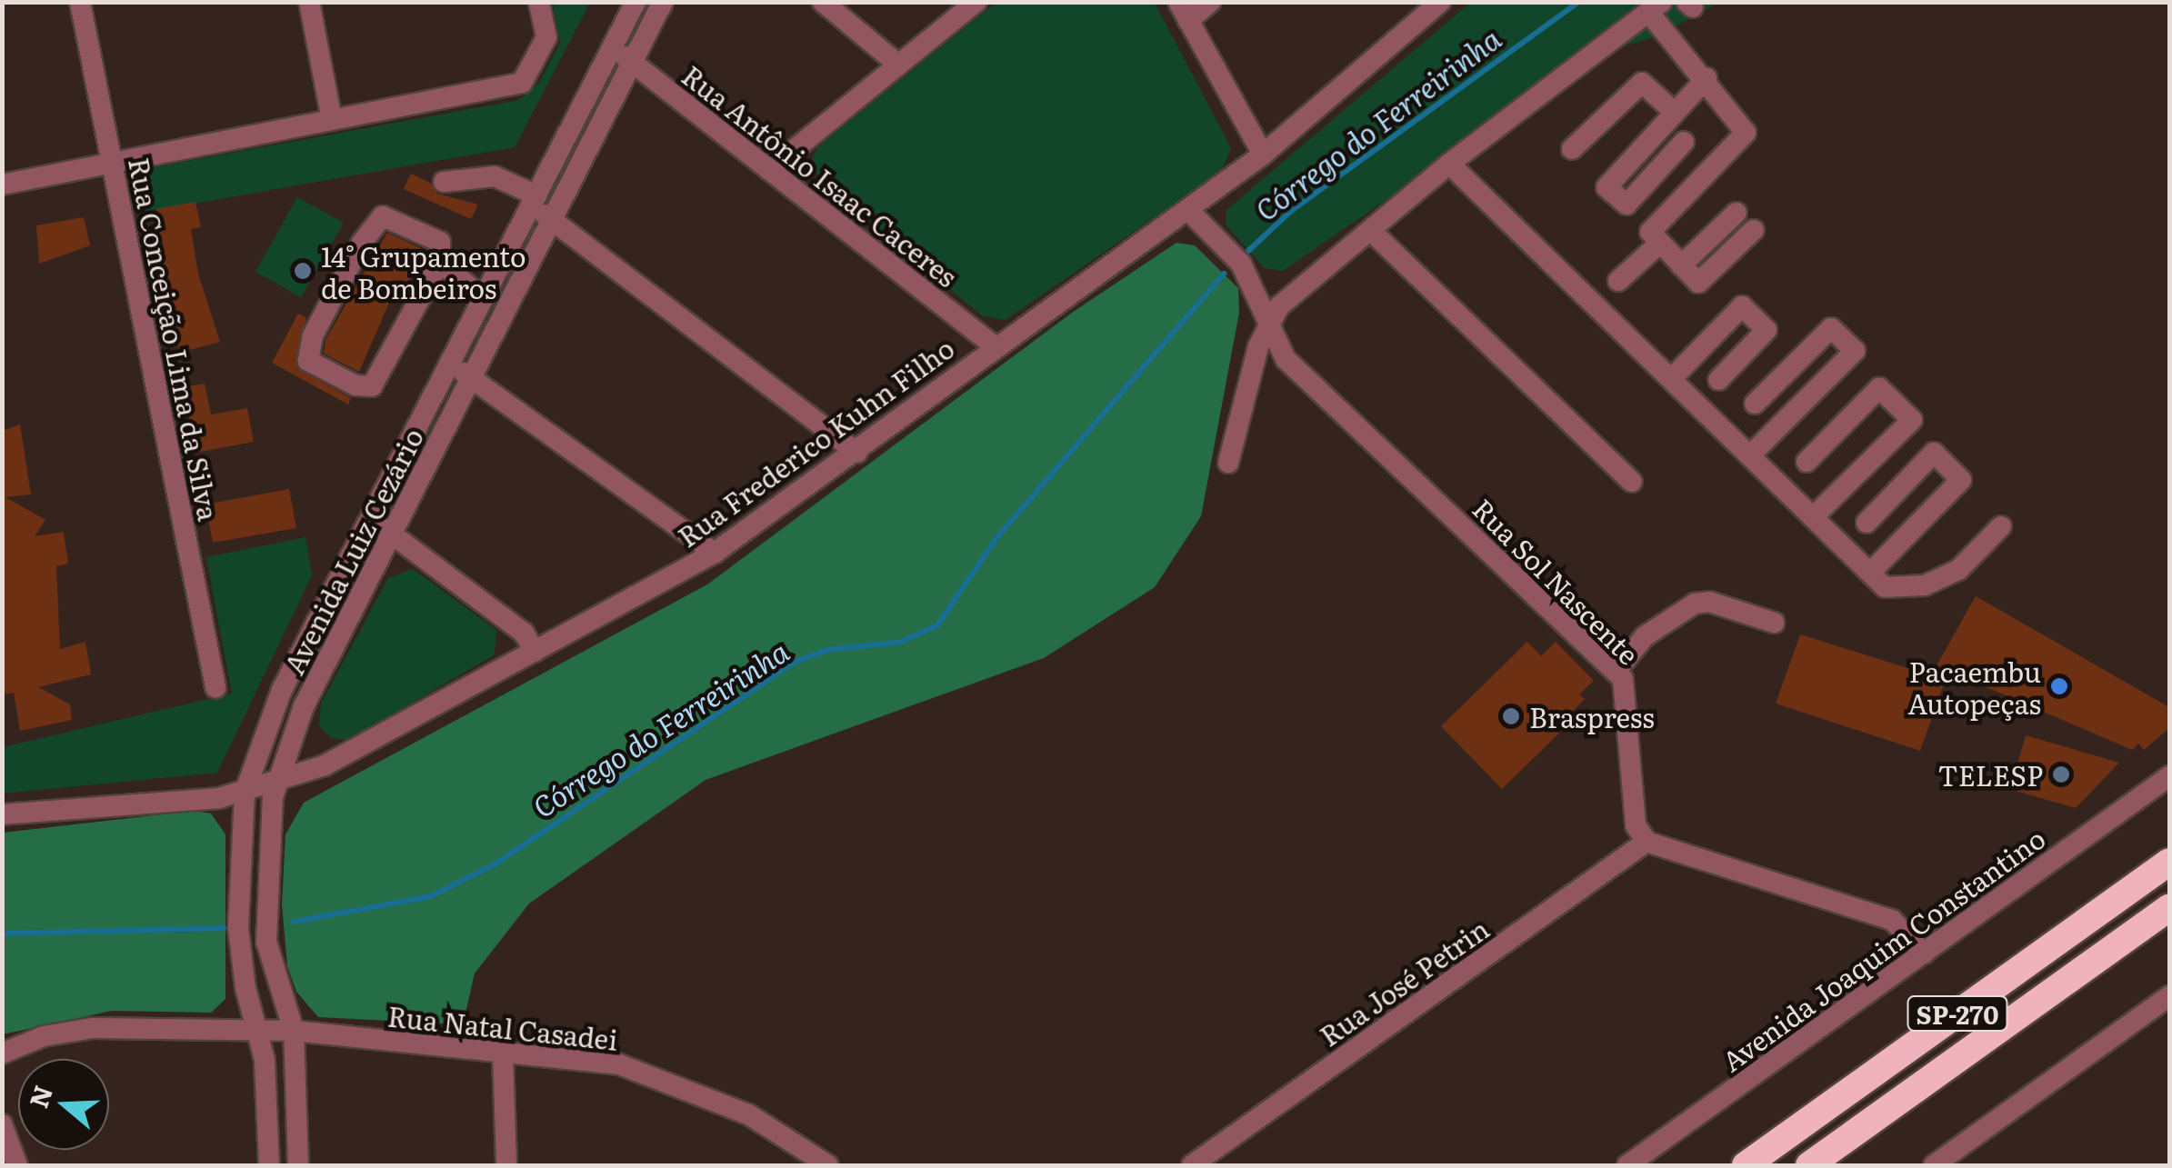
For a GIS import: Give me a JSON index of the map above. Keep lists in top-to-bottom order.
{
  "streets": {
    "highway": ["SP-270"],
    "street": [
      "Rua Antônio Isaac Caceres",
      "Rua Conceição Lima da Silva",
      "Rua Frederico Kuhn Filho",
      "Avenida Luiz Cezário",
      "Rua Sol Nascente",
      "Avenida Joaquim Constantino",
      "Rua José Petrin",
      "Rua Natal Casadei"
    ]
  },
  "crossings": [
    ["Rua Antônio Isaac Caceres", "Rua Frederico Kuhn Filho"],
    ["Rua Antônio Isaac Caceres", "Avenida Luiz Cezário"],
    ["Rua Frederico Kuhn Filho", "Avenida Luiz Cezário"],
    ["Rua Frederico Kuhn Filho", "Rua Sol Nascente"],
    ["Avenida Luiz Cezário", "Rua Natal Casadei"],
    ["Rua Sol Nascente", "Rua José Petrin"]
  ],
  "water": ["Córrego do Ferreirinha"],
  "places": [
    "14° Grupamento de Bombeiros",
    "Pacaembu Autopeças",
    "Braspress",
    "TELESP"
  ],
  "north": "left"
}
